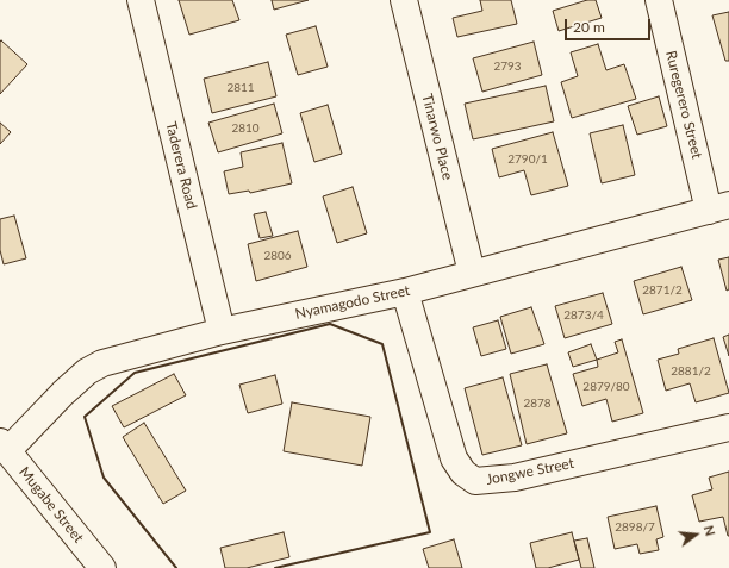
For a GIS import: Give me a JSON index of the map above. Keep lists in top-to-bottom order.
{
  "streets": {
    "street": [
      "Ruregerero Street",
      "Tinarwo Place",
      "Taderera Road",
      "Nyamagodo Street",
      "Jongwe Street",
      "Mugabe Street"
    ]
  },
  "crossings": [
    ["Ruregerero Street", "Nyamagodo Street"],
    ["Tinarwo Place", "Nyamagodo Street"],
    ["Taderera Road", "Nyamagodo Street"],
    ["Nyamagodo Street", "Jongwe Street"],
    ["Nyamagodo Street", "Mugabe Street"]
  ],
  "house_numbers": [
    "2793",
    "2811",
    "2810",
    "2790/1",
    "2806",
    "2871/2",
    "2873/4",
    "2881/2",
    "2879/80",
    "2878",
    "2898/7"
  ],
  "scale_bar": "20 m",
  "north": "right"
}
